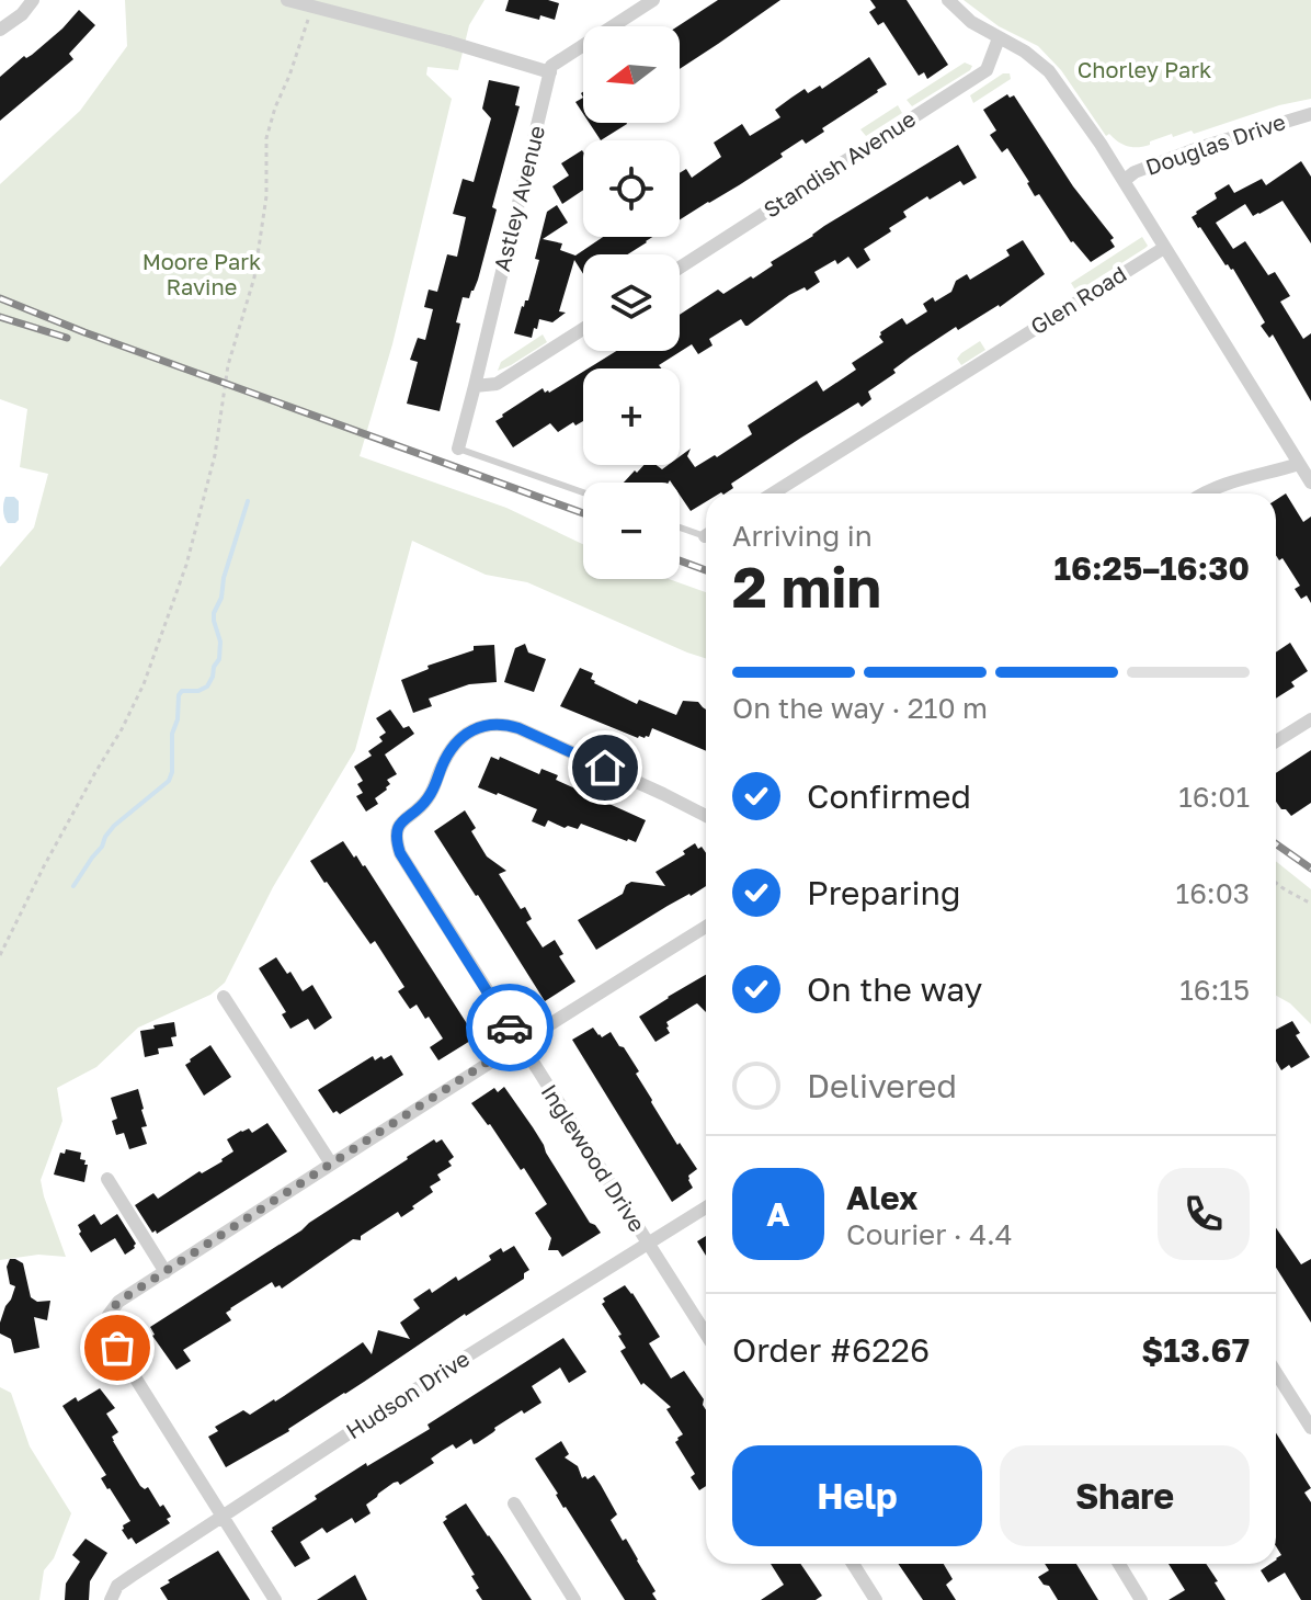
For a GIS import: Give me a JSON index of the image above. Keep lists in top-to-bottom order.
{
  "streets": {
    "street": [
      "Douglas Drive",
      "Standish Avenue",
      "Astley Avenue",
      "Glen Road",
      "Inglewood Drive",
      "Hudson Drive"
    ]
  },
  "crossings": [
    ["Douglas Drive", "Standish Avenue"],
    ["Douglas Drive", "Glen Road"],
    ["Inglewood Drive", "Hudson Drive"]
  ],
  "parks": ["Chorley Park", "Moore Park Ravine"],
  "north": "left",
  "page": {
    "map_buttons": ["+", "−"],
    "heading": ["2 min", "Arriving in", "16:25–16:30"],
    "panel": [
      "Alex",
      "Courier · 4.4",
      "Order #6226",
      "$13.67"
    ],
    "bar": "On the way · 210 m",
    "list": [
      ["Confirmed", "16:01"],
      ["Preparing", "16:03"],
      ["On the way", "16:15"],
      "Delivered"
    ],
    "round": "A",
    "buttons": ["Help", "Share"]
  }
}
